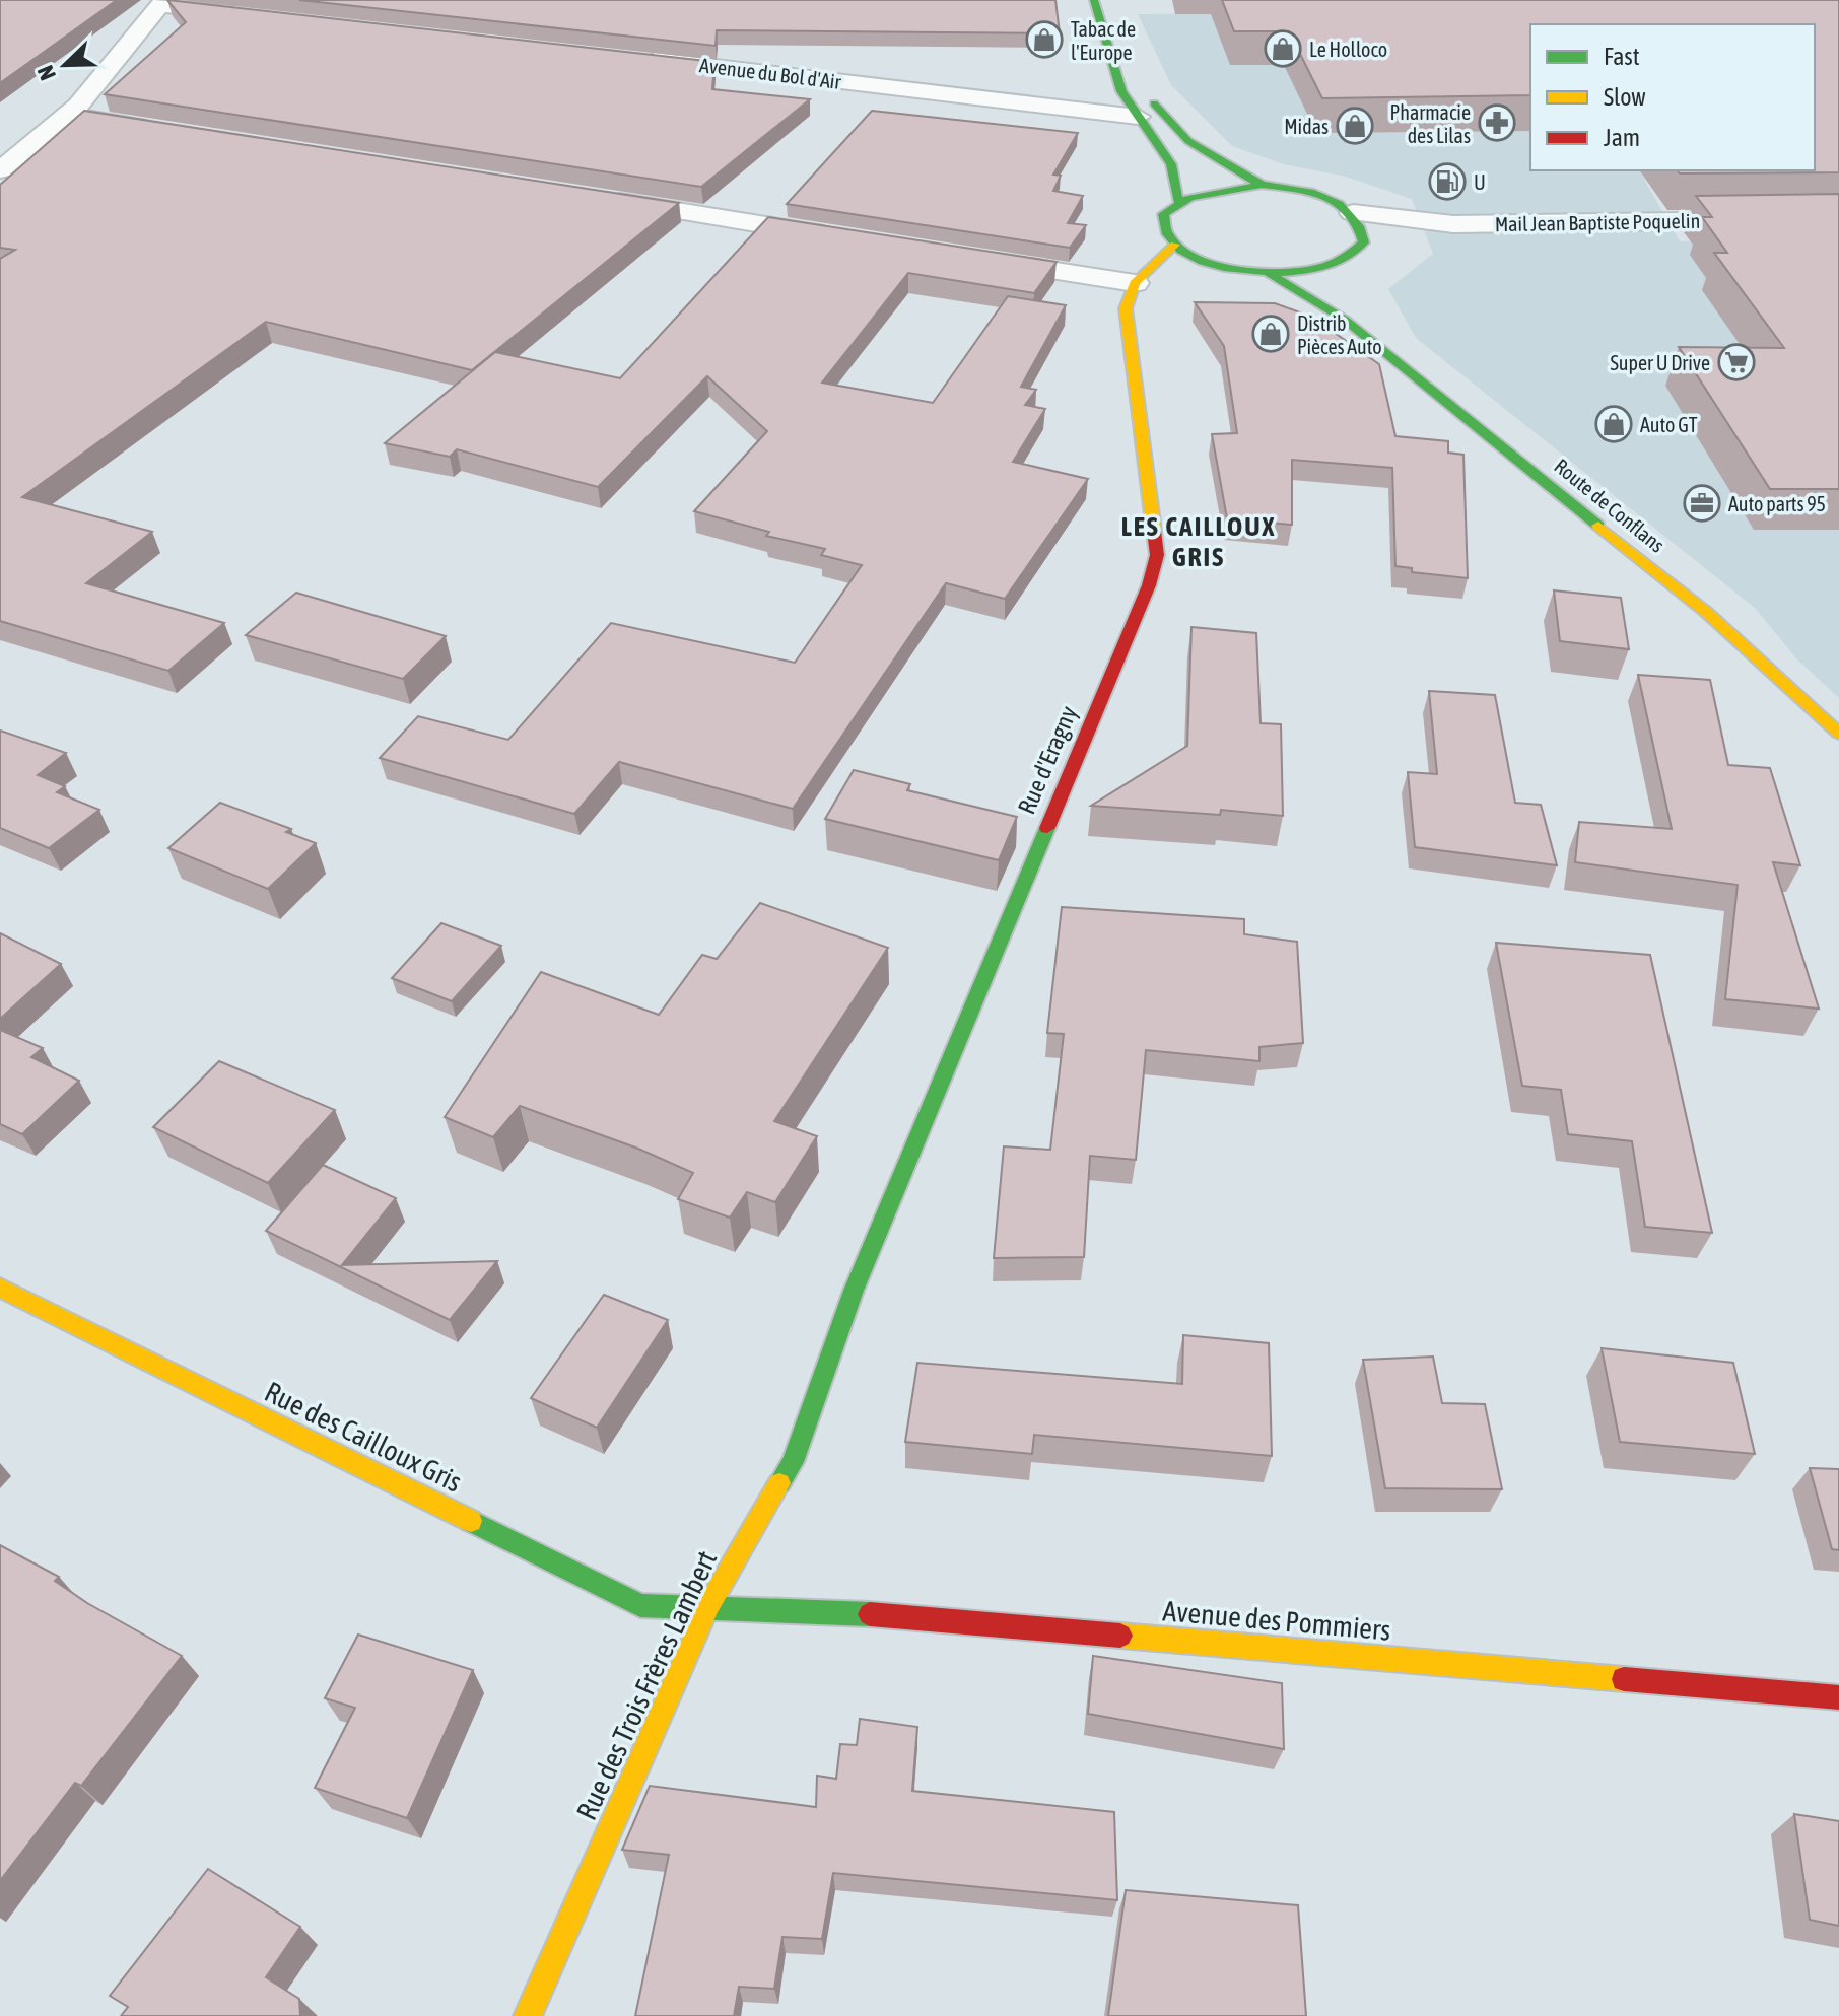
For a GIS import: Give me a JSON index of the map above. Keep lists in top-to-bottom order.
{
  "streets": {
    "main road": [
      "Route de Conflans",
      "Rue d'Eragny",
      "Rue des Cailloux Gris",
      "Avenue des Pommiers",
      "Rue des Trois Frères Lambert"
    ],
    "street": ["Avenue du Bol d'Air", "Mail Jean Baptiste Poquelin"]
  },
  "crossings": [
    ["Rue d'Eragny", "Rue des Trois Frères Lambert"],
    ["Rue des Cailloux Gris", "Avenue des Pommiers"],
    ["Rue des Cailloux Gris", "Rue des Trois Frères Lambert"],
    ["Avenue des Pommiers", "Rue des Trois Frères Lambert"]
  ],
  "districts": ["LES CAILLOUX GRIS"],
  "places": {
    "shop": [
      "Tabac de l'Europe",
      "Le Holloco",
      "Midas",
      "Distrib Pièces Auto",
      "Auto GT"
    ],
    "pharmacy": ["Pharmacie des Lilas"],
    "fuel station": ["U"],
    "supermarket": ["Super U Drive"],
    "office": ["Auto parts 95"]
  },
  "legend": ["Fast", "Slow", "Jam"],
  "north": "bottom left"
}
